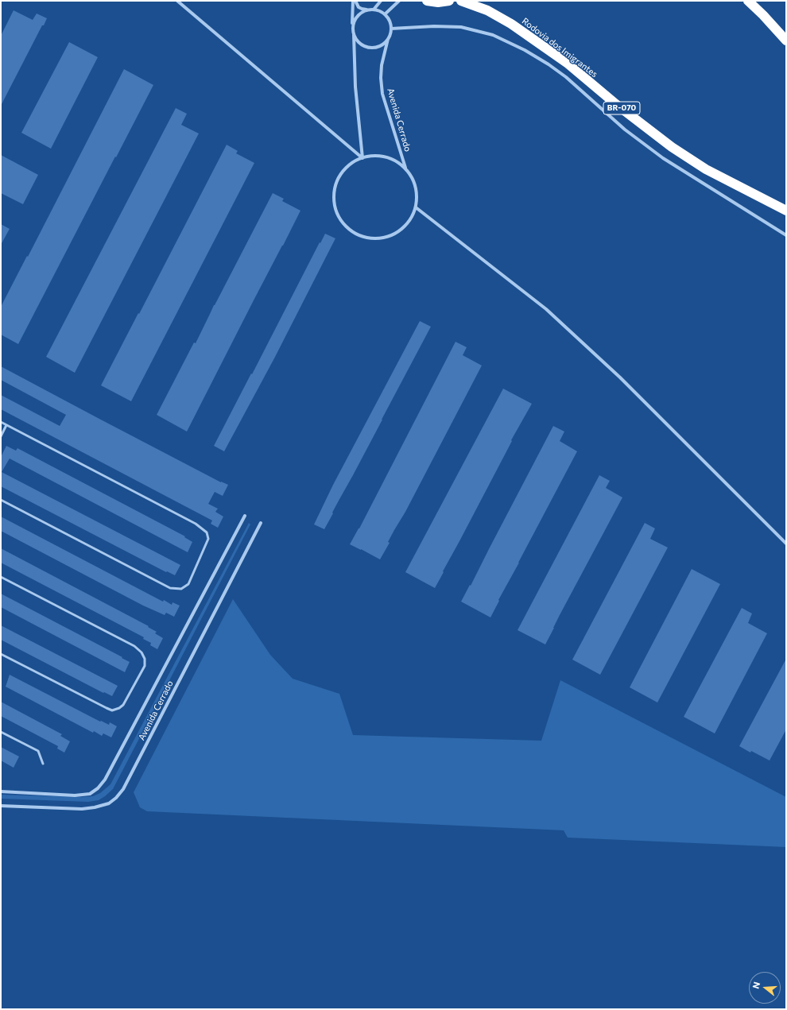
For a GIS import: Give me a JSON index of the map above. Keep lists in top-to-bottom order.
{
  "streets": {
    "highway": ["Rodovia dos Imigrantes", "BR-070"],
    "street": ["Avenida Cerrado"]
  },
  "north": "left"
}
